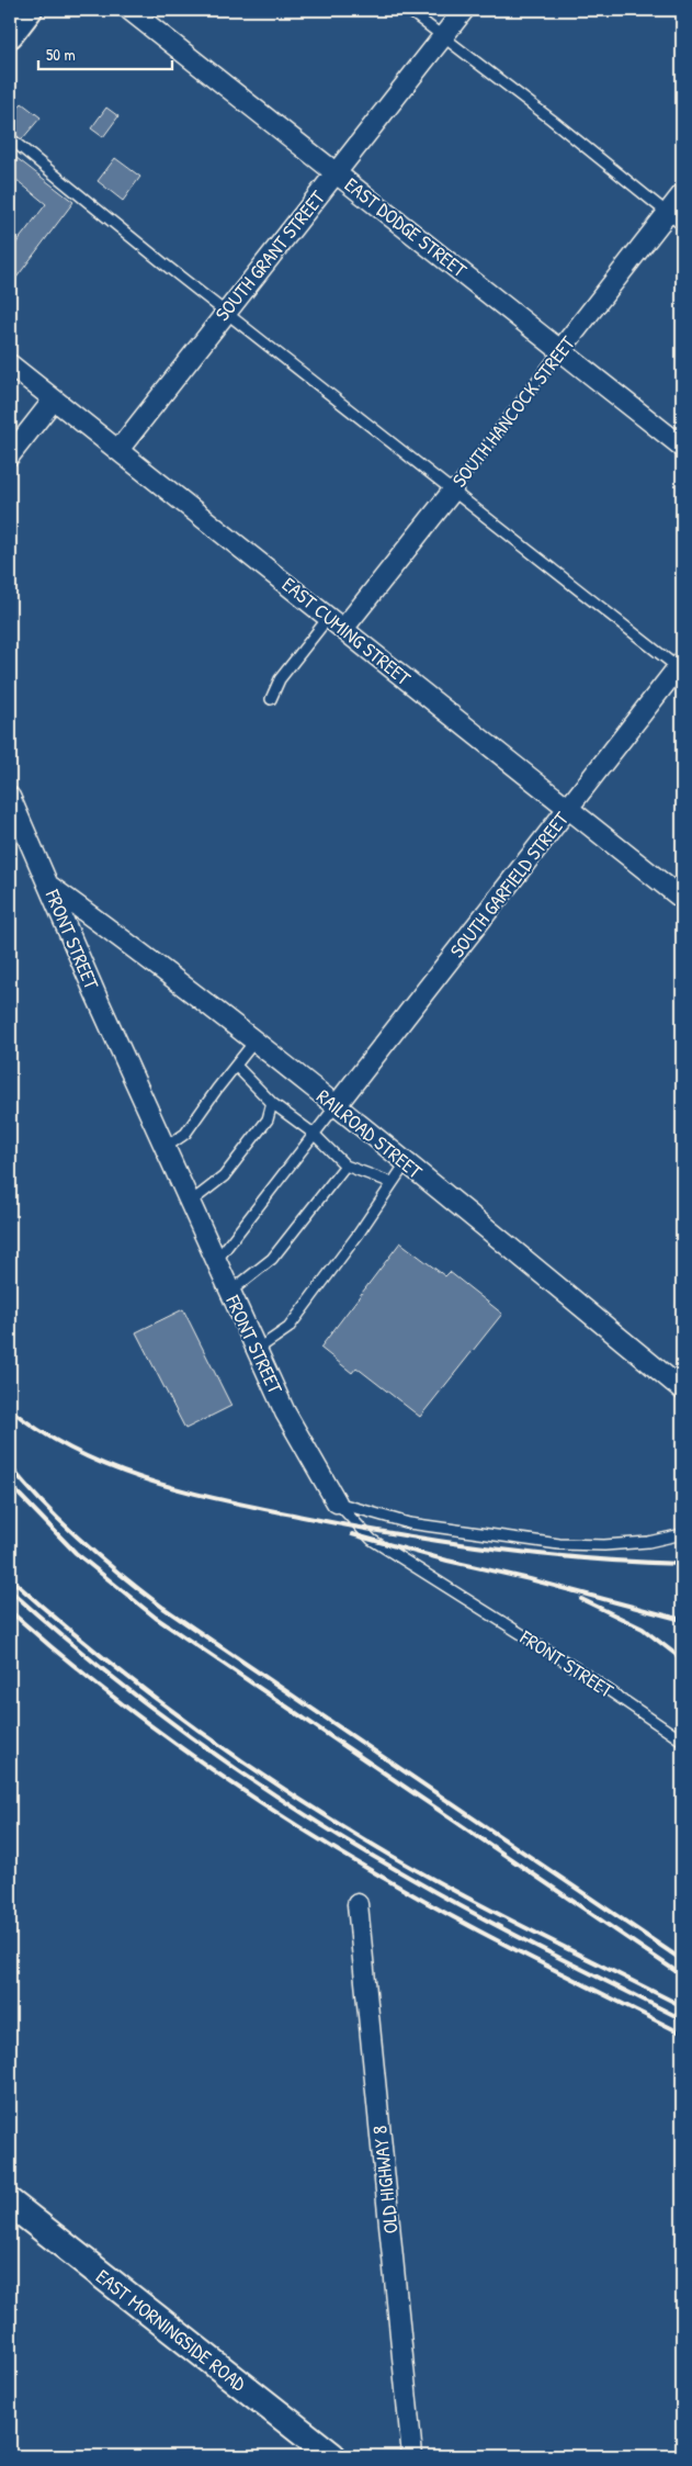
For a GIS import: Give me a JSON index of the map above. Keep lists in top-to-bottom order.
{
  "streets": {
    "street": [
      "EAST DODGE STREET",
      "SOUTH GRANT STREET",
      "SOUTH HANCOCK STREET",
      "EAST CUMING STREET",
      "SOUTH GARFIELD STREET",
      "FRONT STREET",
      "RAILROAD STREET",
      "OLD HIGHWAY 8",
      "EAST MORNINGSIDE ROAD"
    ]
  },
  "crossings": [
    ["EAST DODGE STREET", "SOUTH GRANT STREET"],
    ["EAST DODGE STREET", "SOUTH HANCOCK STREET"],
    ["SOUTH GRANT STREET", "EAST CUMING STREET"],
    ["SOUTH HANCOCK STREET", "EAST CUMING STREET"],
    ["EAST CUMING STREET", "SOUTH GARFIELD STREET"],
    ["SOUTH GARFIELD STREET", "RAILROAD STREET"],
    ["FRONT STREET", "RAILROAD STREET"]
  ],
  "scale_bar": "50 m"
}
